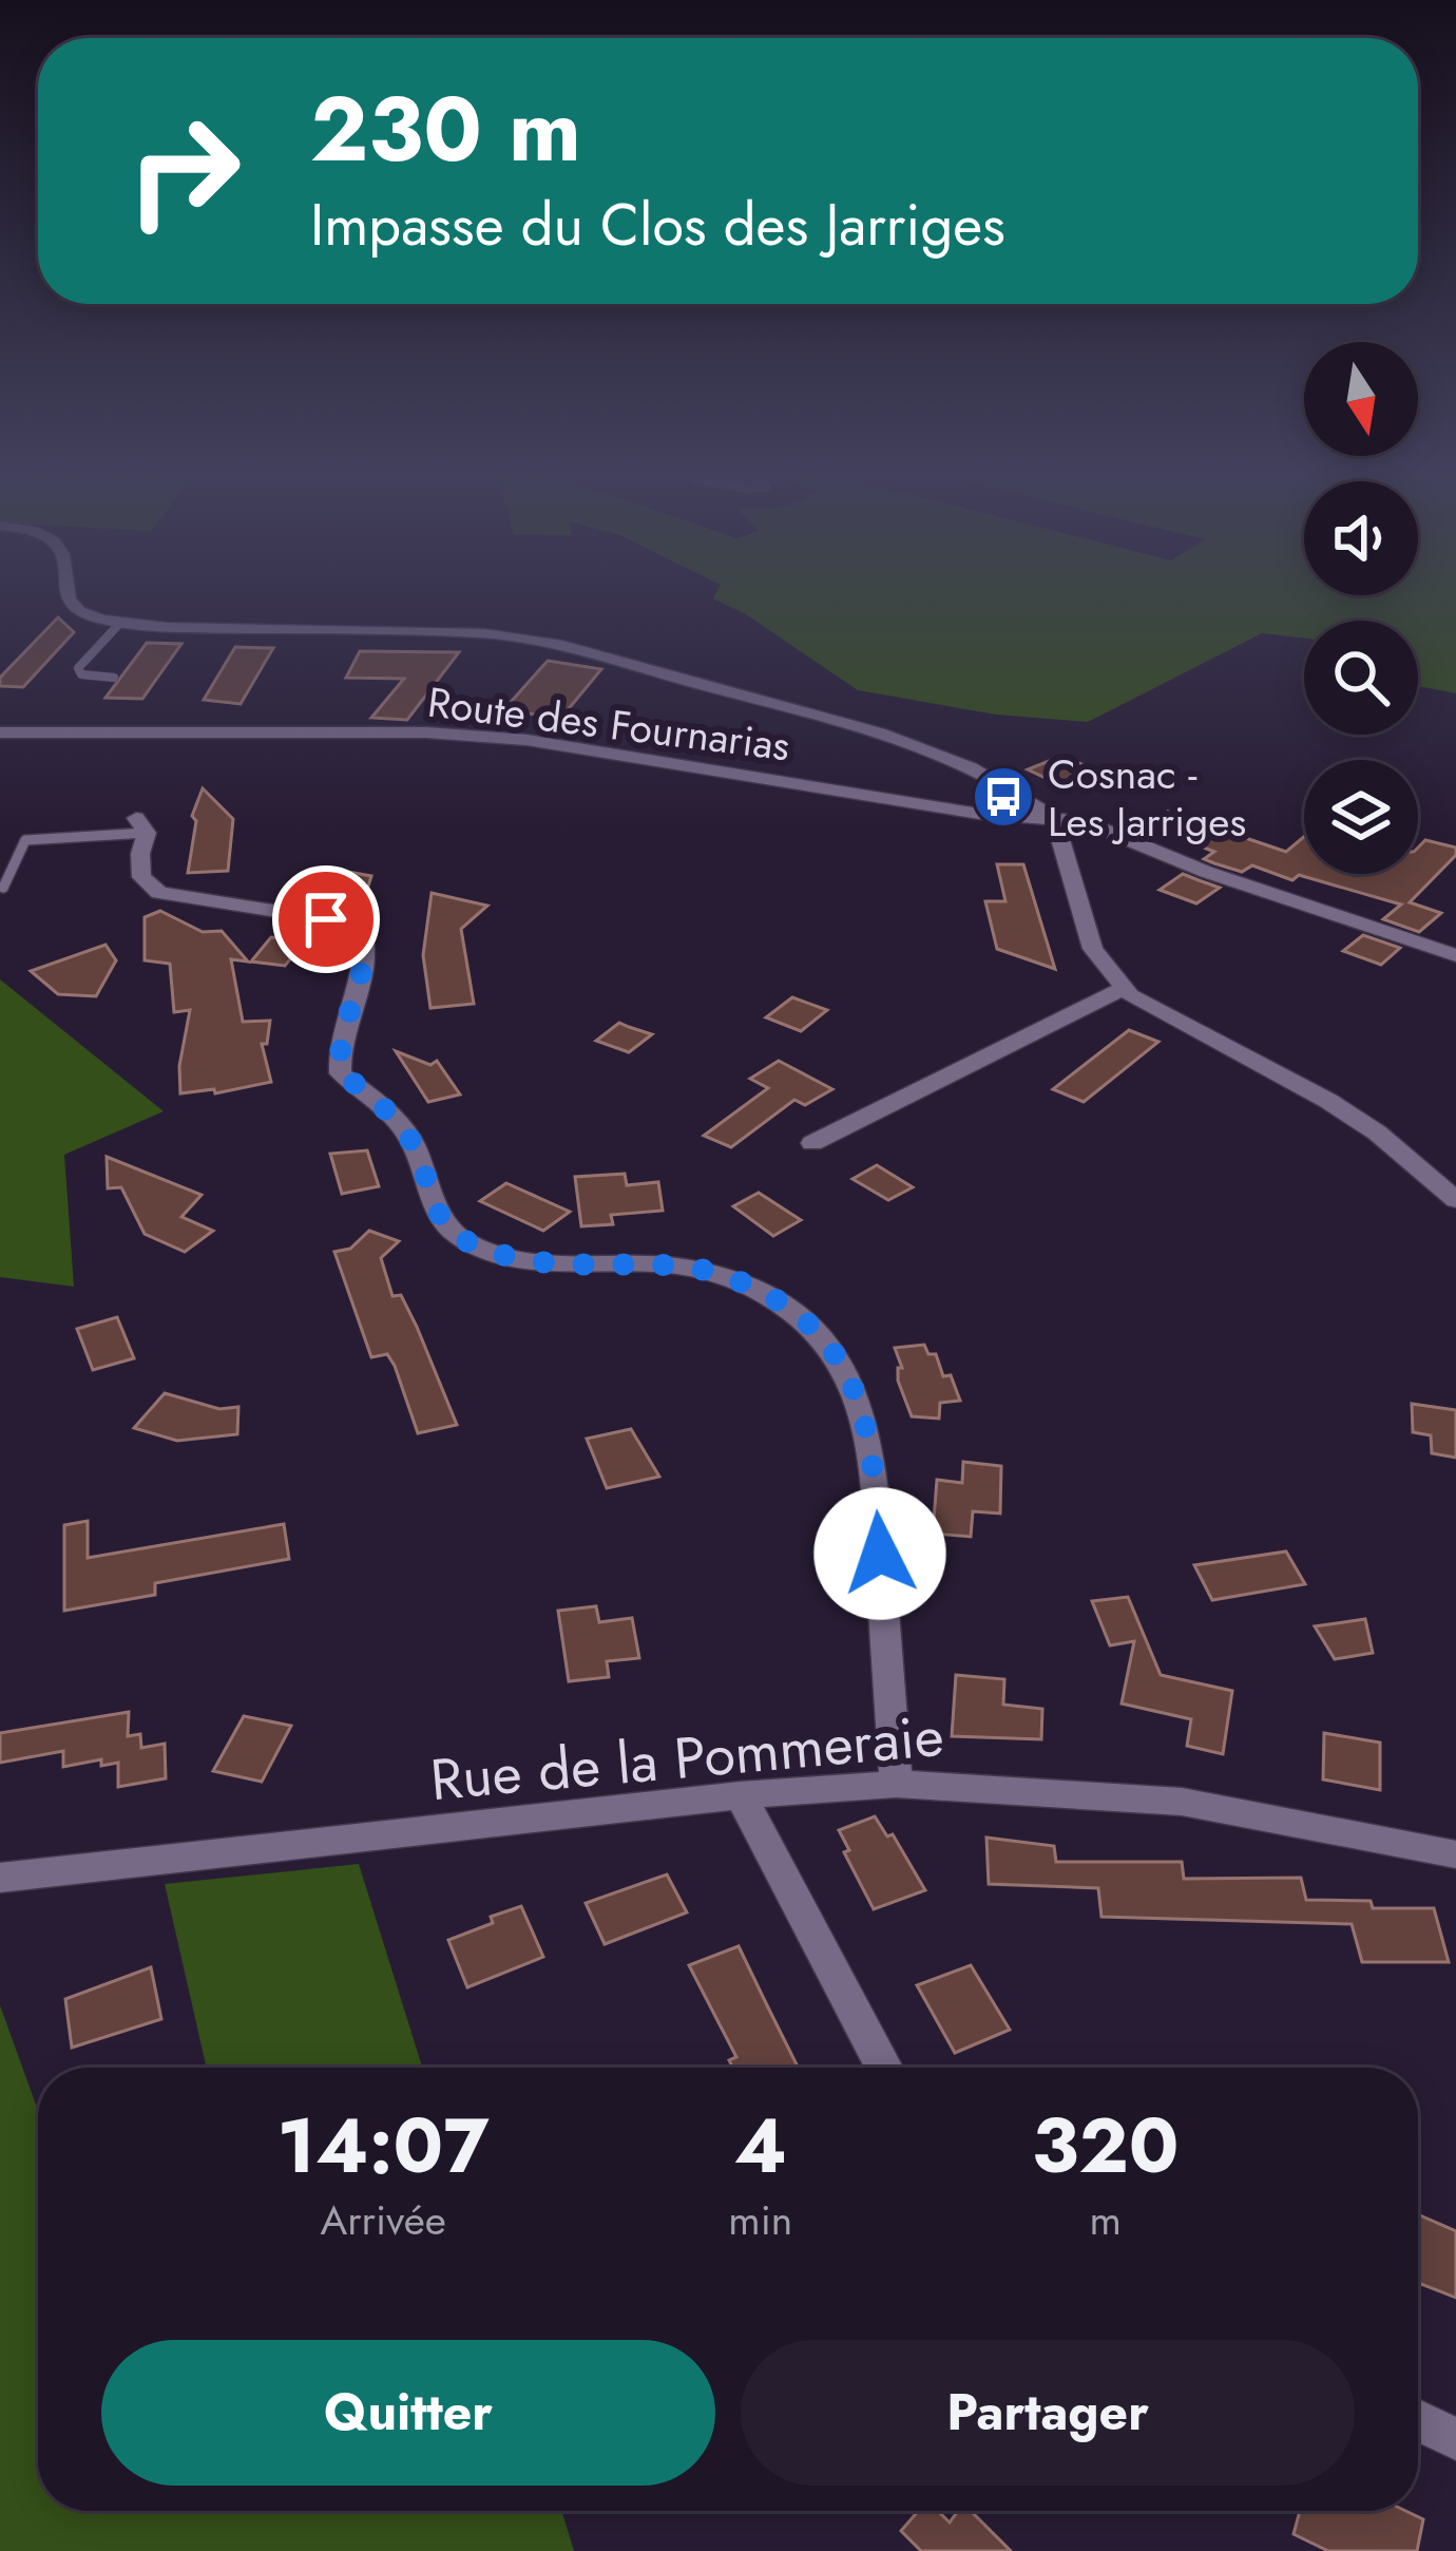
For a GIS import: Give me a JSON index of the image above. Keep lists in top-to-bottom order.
{
  "streets": {
    "street": ["Route des Fournarias", "Rue de la Pommeraie"]
  },
  "places": {
    "bus stop": ["Cosnac - Les Jarriges"]
  },
  "north": "bottom",
  "page": {
    "turn": ["230 m", "Impasse du Clos des Jarriges"],
    "eta": [
      "14:07",
      "Arrivée",
      "4",
      "min",
      "320",
      "m"
    ],
    "buttons": ["Quitter", "Partager"]
  }
}
